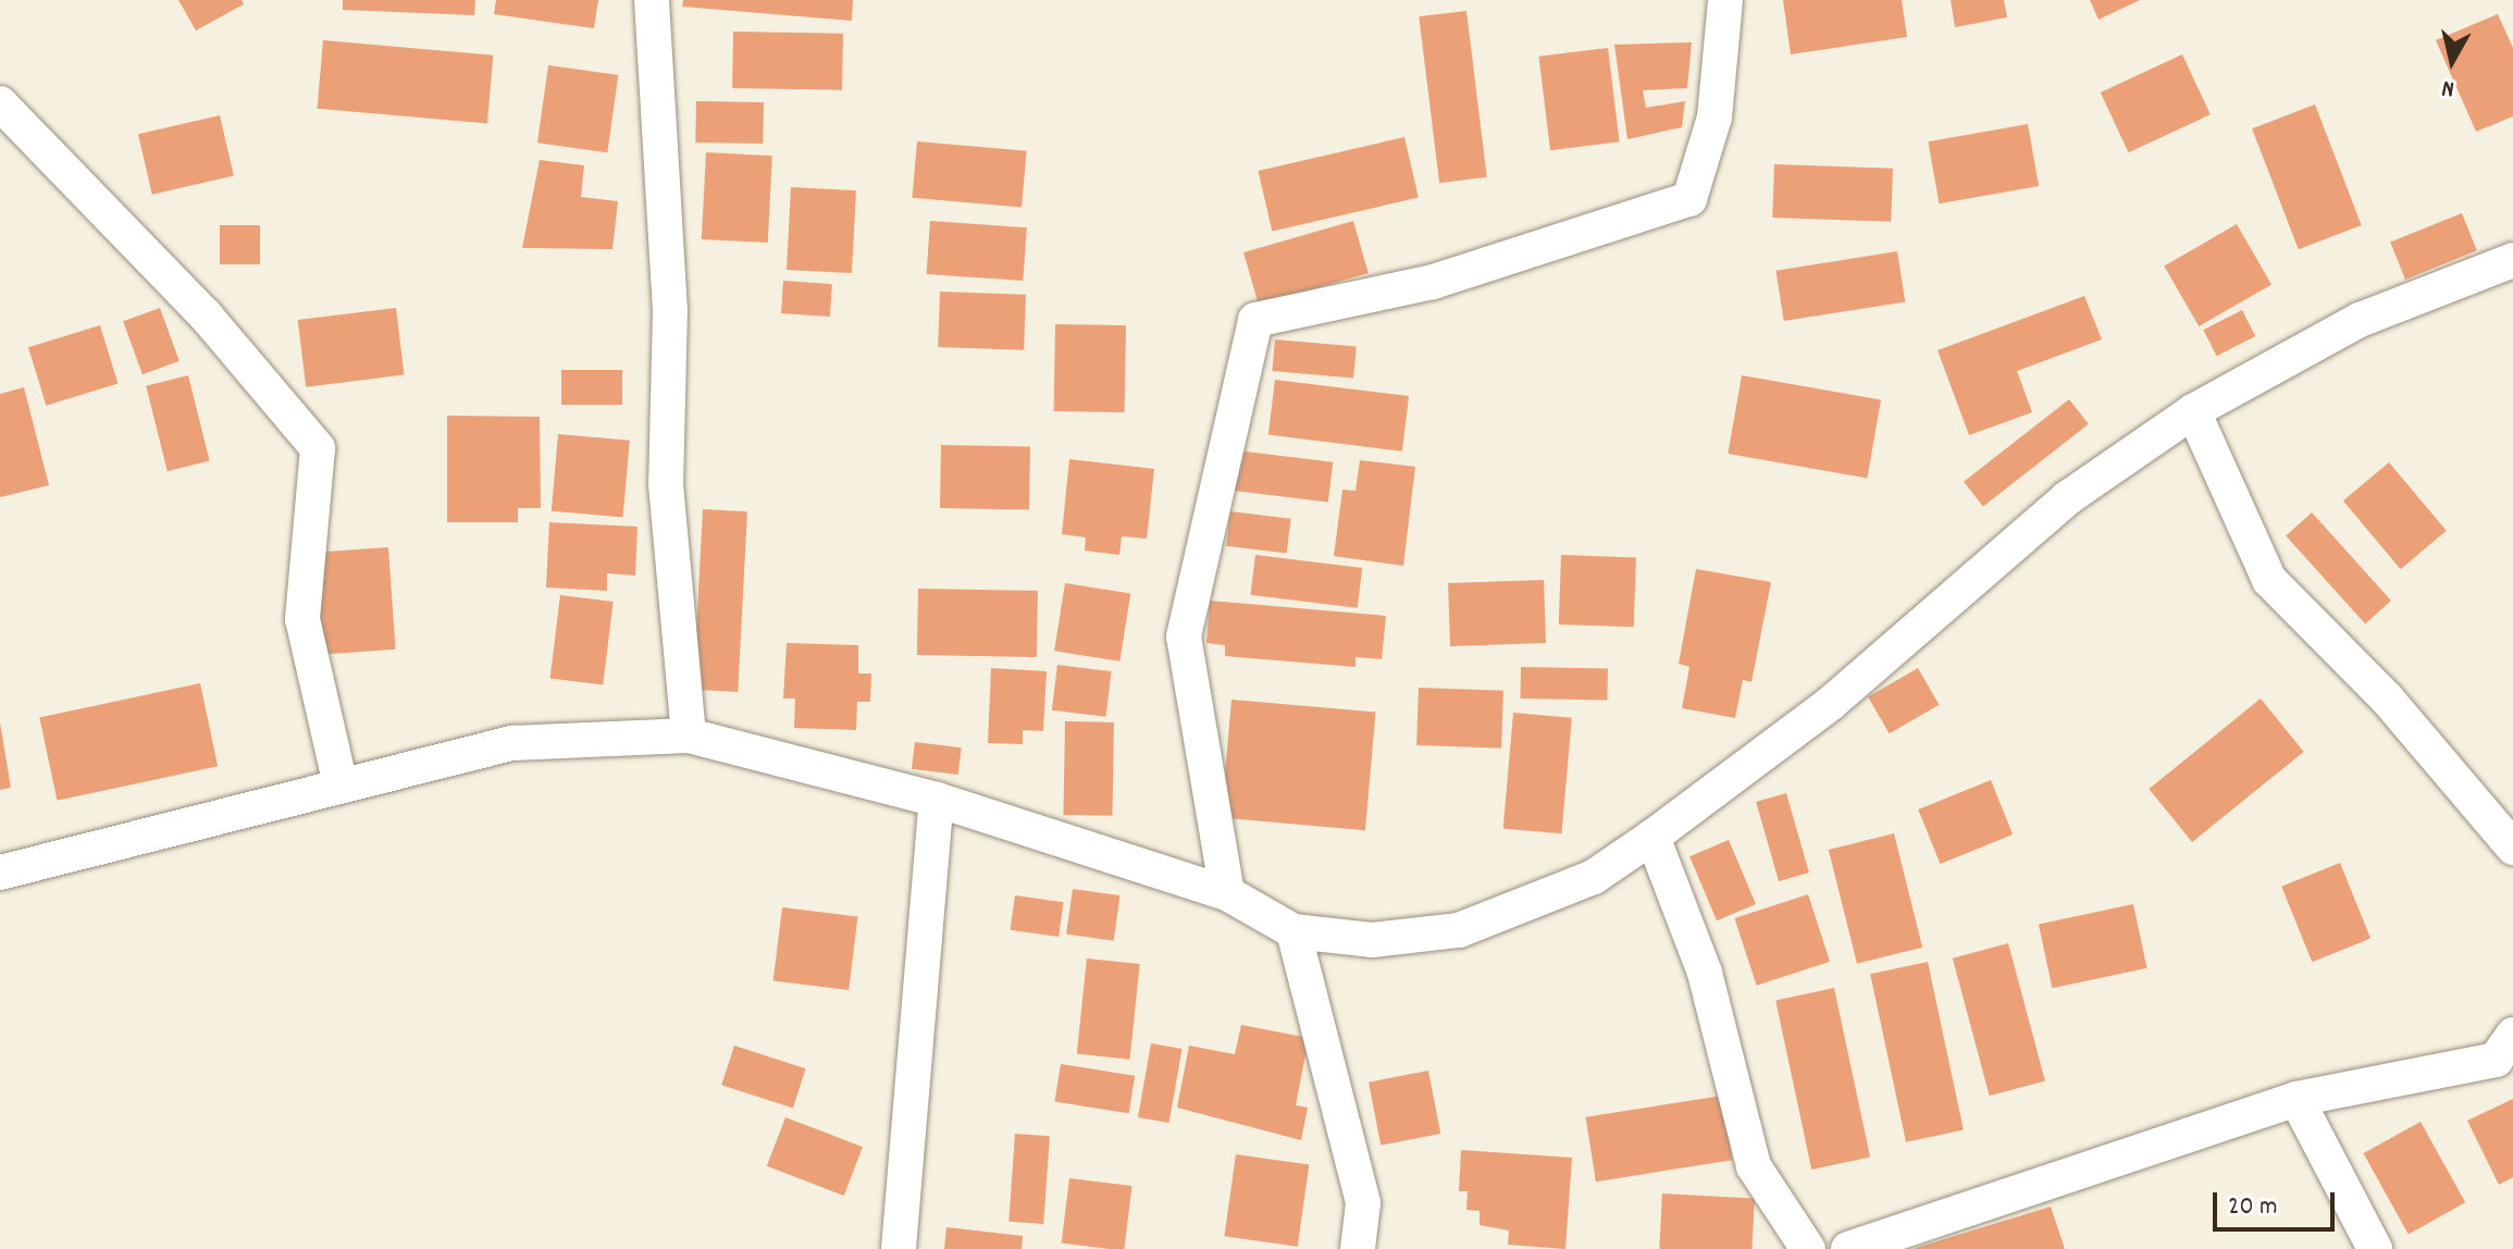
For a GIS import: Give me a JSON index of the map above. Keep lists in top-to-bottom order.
{
  "scale_bar": "20 m",
  "north": "bottom"
}
